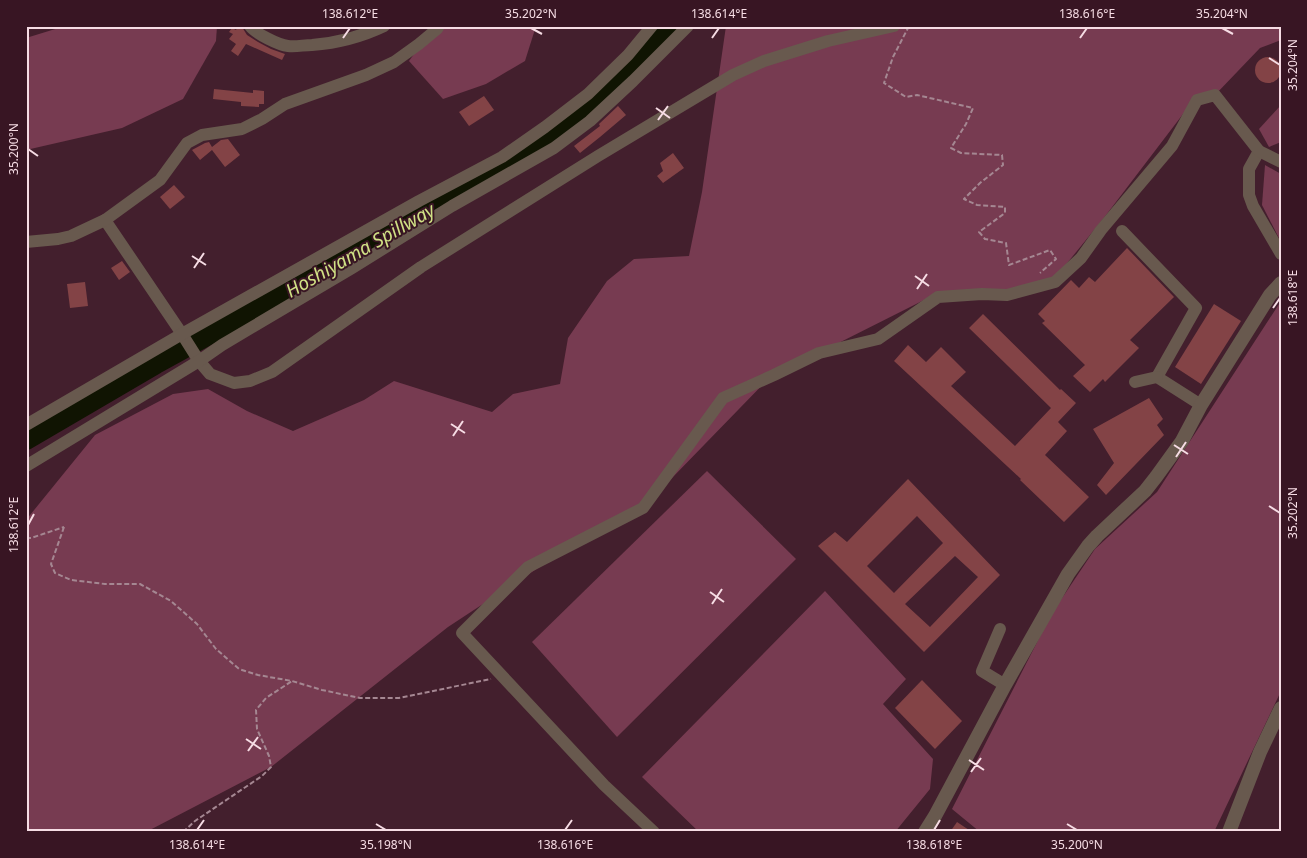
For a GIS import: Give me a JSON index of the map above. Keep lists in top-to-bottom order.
{
  "water": ["Hoshiyama Spillway"],
  "coordinates": [
    "138.612°E",
    "35.202°N",
    "138.614°E",
    "138.616°E",
    "35.204°N",
    "35.200°N",
    "138.618°E",
    "35.198°N"
  ]
}
